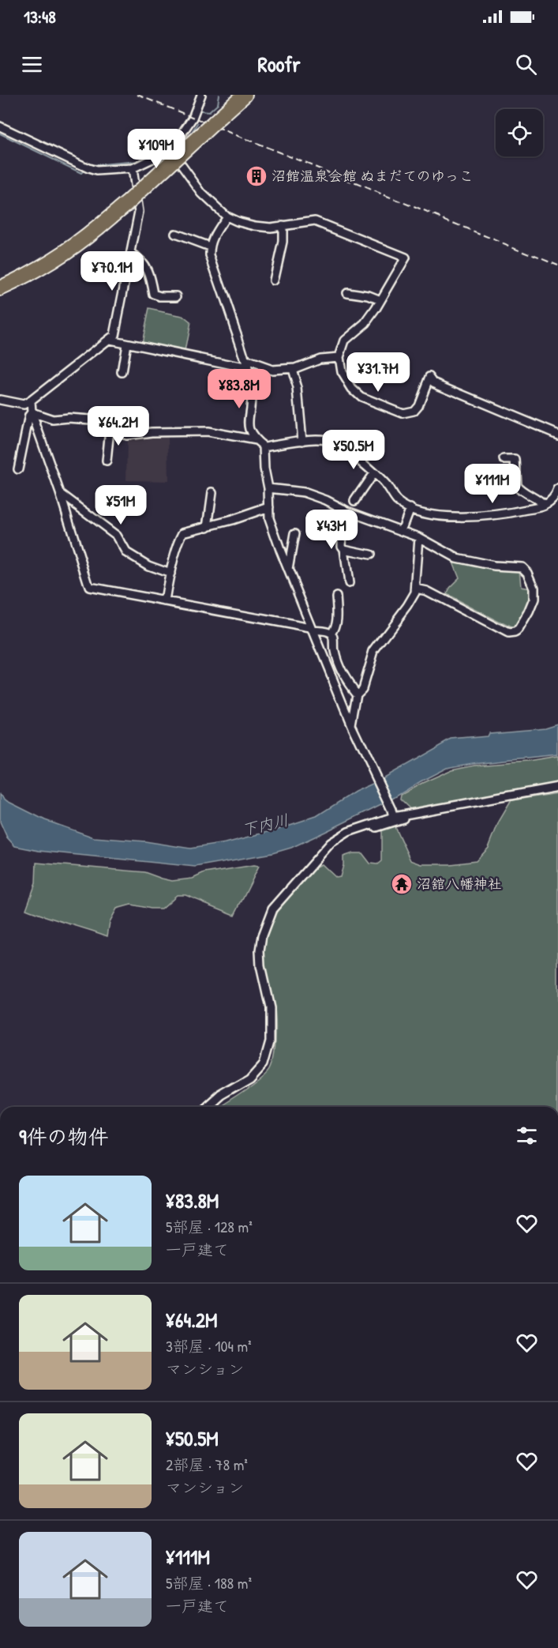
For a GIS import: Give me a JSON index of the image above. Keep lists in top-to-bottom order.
{
  "water": ["下内川"],
  "places": {
    "building": ["沼館温泉会館 ぬまだてのゆっこ"],
    "temple": ["沼舘八幡神社"]
  },
  "page": {
    "status": "13:48",
    "header": "Roofr",
    "price": [
      "¥109M",
      "¥70.1M",
      "¥31.7M",
      "¥83.8M",
      "¥64.2M",
      "¥50.5M",
      "¥111M",
      "¥51M",
      "¥43M"
    ],
    "heading": "9件の物件",
    "list": [
      {
        "name": "¥83.8M",
        "note": "5部屋 · 128 m² · 一戸建て"
      },
      {
        "name": "¥64.2M",
        "note": "3部屋 · 104 m² · マンション"
      },
      {
        "name": "¥50.5M",
        "note": "2部屋 · 78 m² · マンション"
      },
      {
        "name": "¥111M",
        "note": "5部屋 · 188 m² · 一戸建て"
      }
    ]
  }
}
